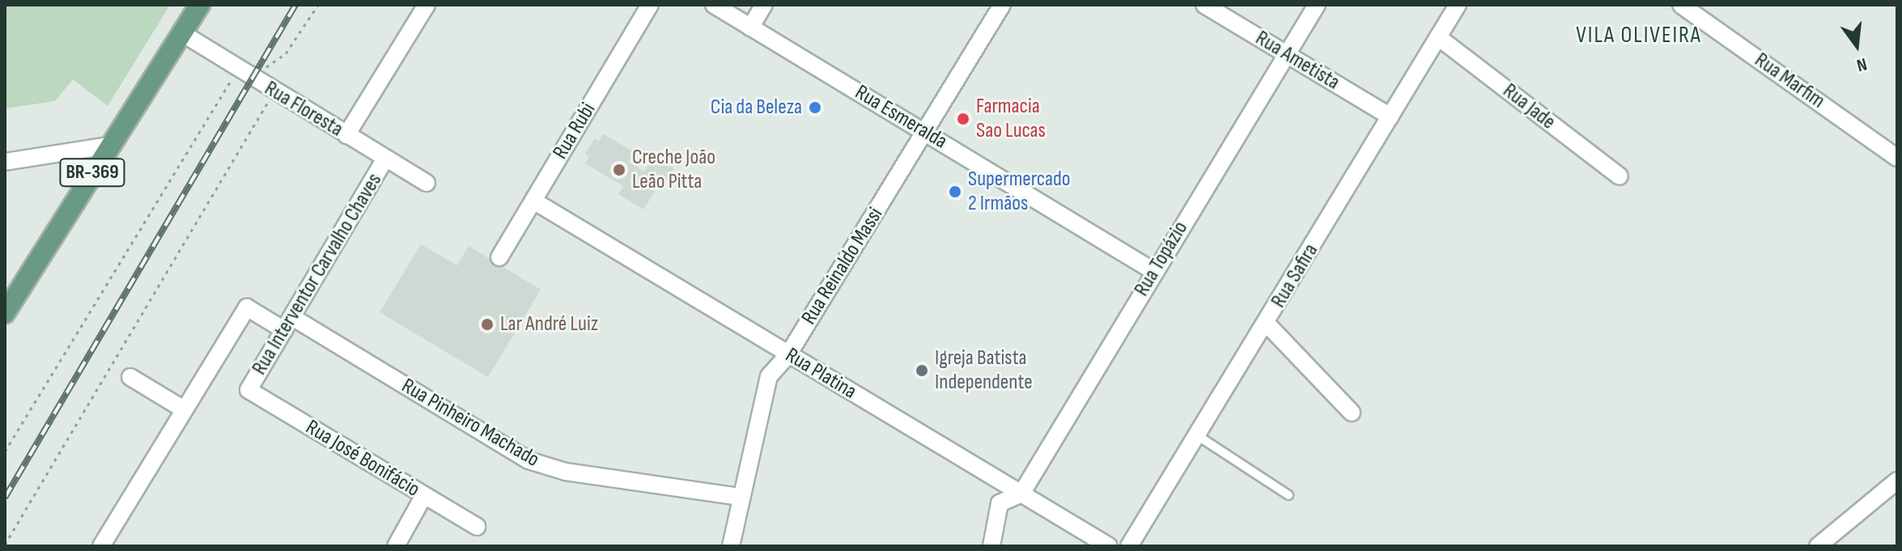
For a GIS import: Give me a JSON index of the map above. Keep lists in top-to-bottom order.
{
  "streets": {
    "main road": ["BR-369"],
    "street": [
      "Rua Ametista",
      "Rua Marfim",
      "Rua Jade",
      "Rua Floresta",
      "Rua Esmeralda",
      "Rua Rubi",
      "Rua Topázio",
      "Rua Reinaldo Massi",
      "Rua Interventor Carvalho Chaves",
      "Rua Safira",
      "Rua Platina",
      "Rua Pinheiro Machado",
      "Rua José Bonifácio"
    ]
  },
  "crossings": [
    ["Rua Ametista", "Rua Topázio"],
    ["Rua Ametista", "Rua Safira"],
    ["Rua Jade", "Rua Safira"],
    ["Rua Floresta", "BR-369"],
    ["Rua Floresta", "Rua Interventor Carvalho Chaves"],
    ["Rua Esmeralda", "Rua Topázio"],
    ["Rua Esmeralda", "Rua Reinaldo Massi"],
    ["Rua Rubi", "Rua Platina"],
    ["Rua Topázio", "Rua Platina"],
    ["Rua Reinaldo Massi", "Rua Platina"],
    ["Rua Reinaldo Massi", "Rua Pinheiro Machado"],
    ["Rua Interventor Carvalho Chaves", "Rua Pinheiro Machado"],
    ["Rua Interventor Carvalho Chaves", "Rua José Bonifácio"]
  ],
  "districts": ["VILA OLIVEIRA"],
  "places": [
    "Cia da Beleza",
    "Farmacia Sao Lucas",
    "Creche João Leão Pitta",
    "Supermercado 2 Irmãos",
    "Lar André Luiz",
    "Igreja Batista Independente"
  ],
  "north": "bottom"
}
